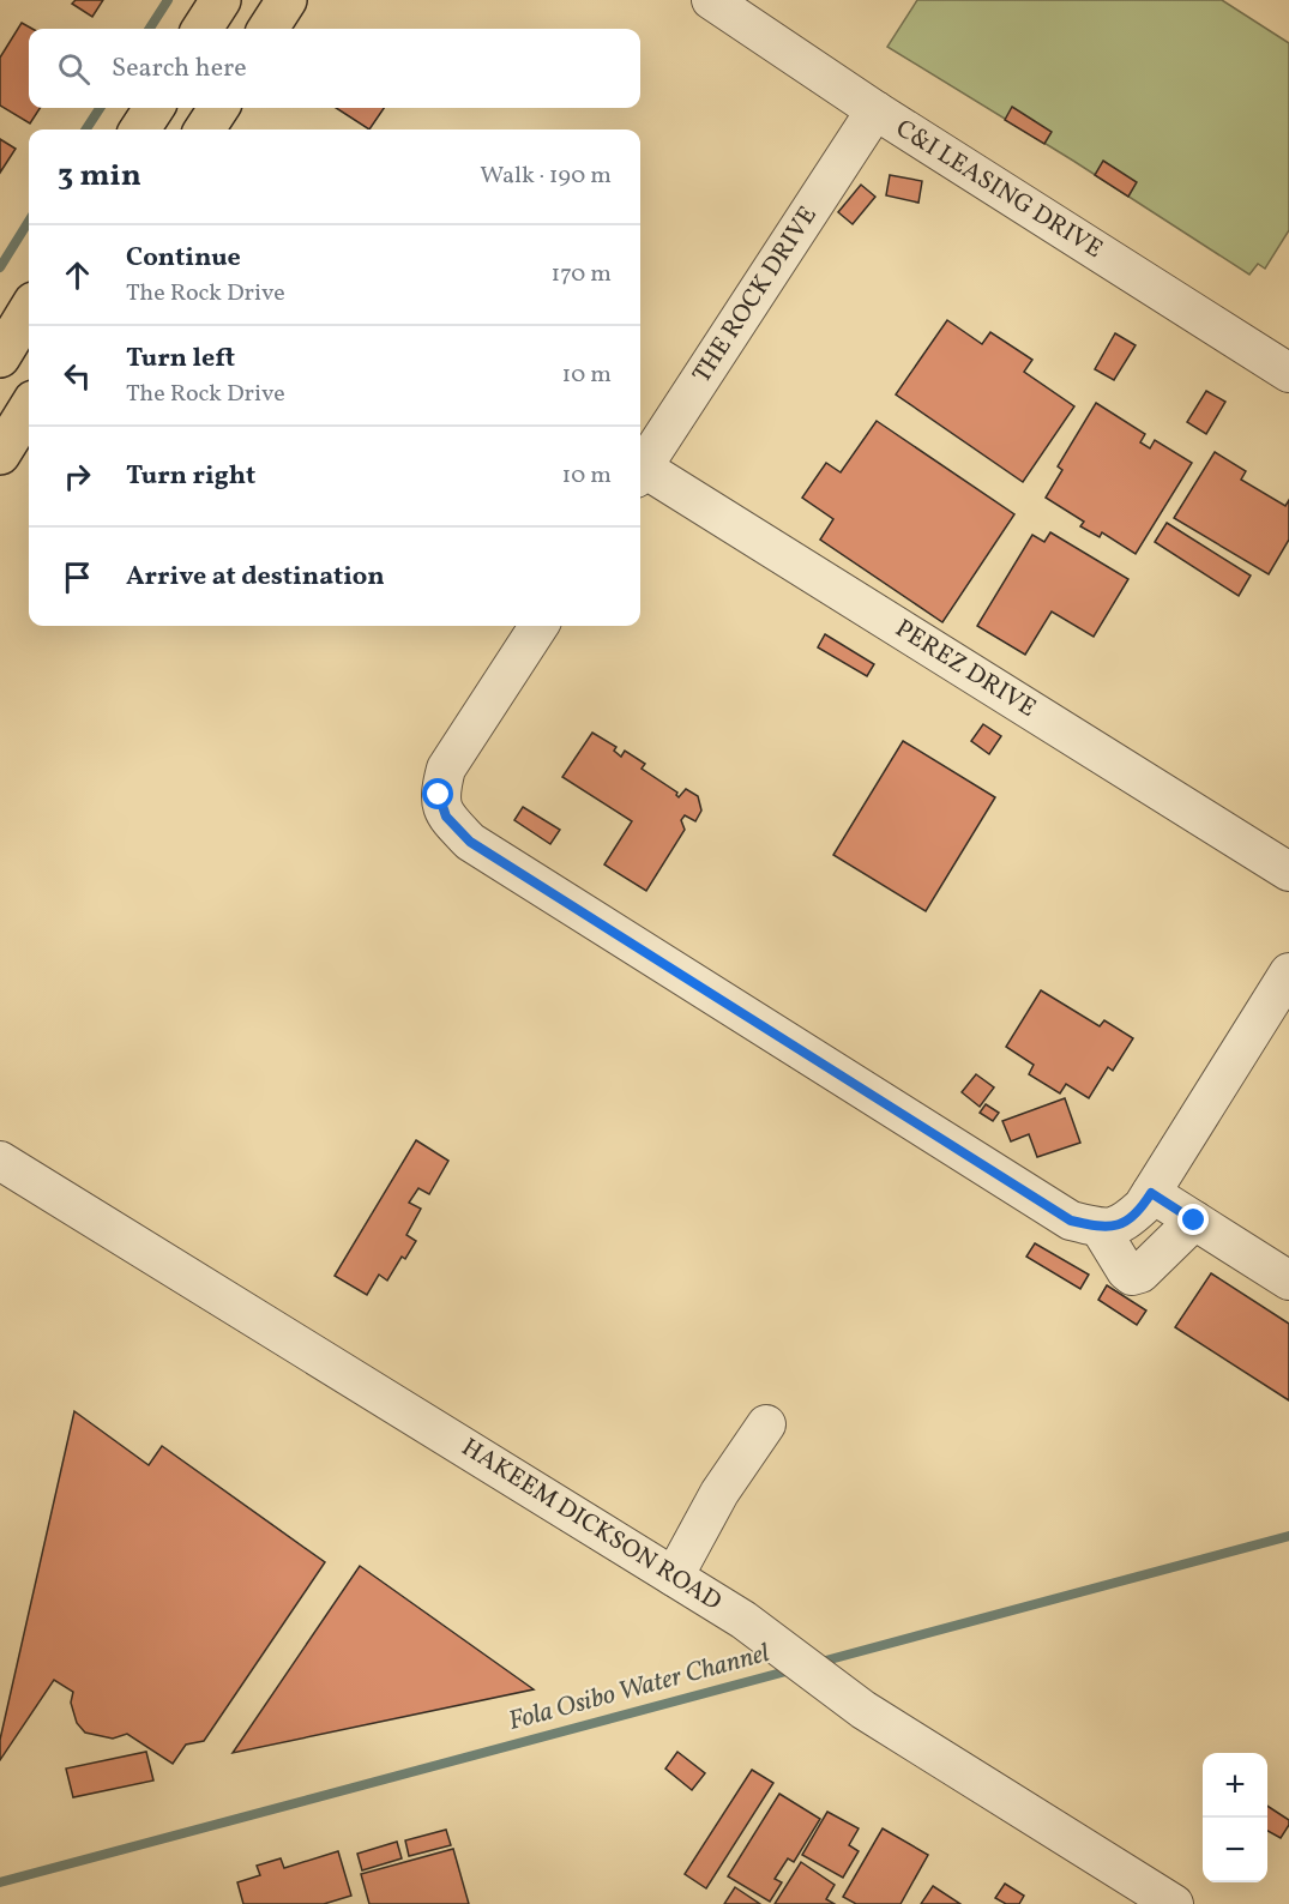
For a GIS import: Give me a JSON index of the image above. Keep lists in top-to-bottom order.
{
  "streets": {
    "street": [
      "C&I LEASING DRIVE",
      "THE ROCK DRIVE",
      "PEREZ DRIVE",
      "HAKEEM DICKSON ROAD"
    ]
  },
  "crossings": [
    ["C&I LEASING DRIVE", "THE ROCK DRIVE"]
  ],
  "water": ["Fola Osibo Water Channel"],
  "page": {
    "search": "Search here",
    "heading": ["3 min", "Walk · 190 m"],
    "list": [
      ["Continue", "The Rock Drive", "170 m"],
      ["Turn left", "The Rock Drive", "10 m"],
      ["Turn right", "10 m"],
      "Arrive at destination"
    ],
    "map_buttons": ["+", "−"]
  }
}
